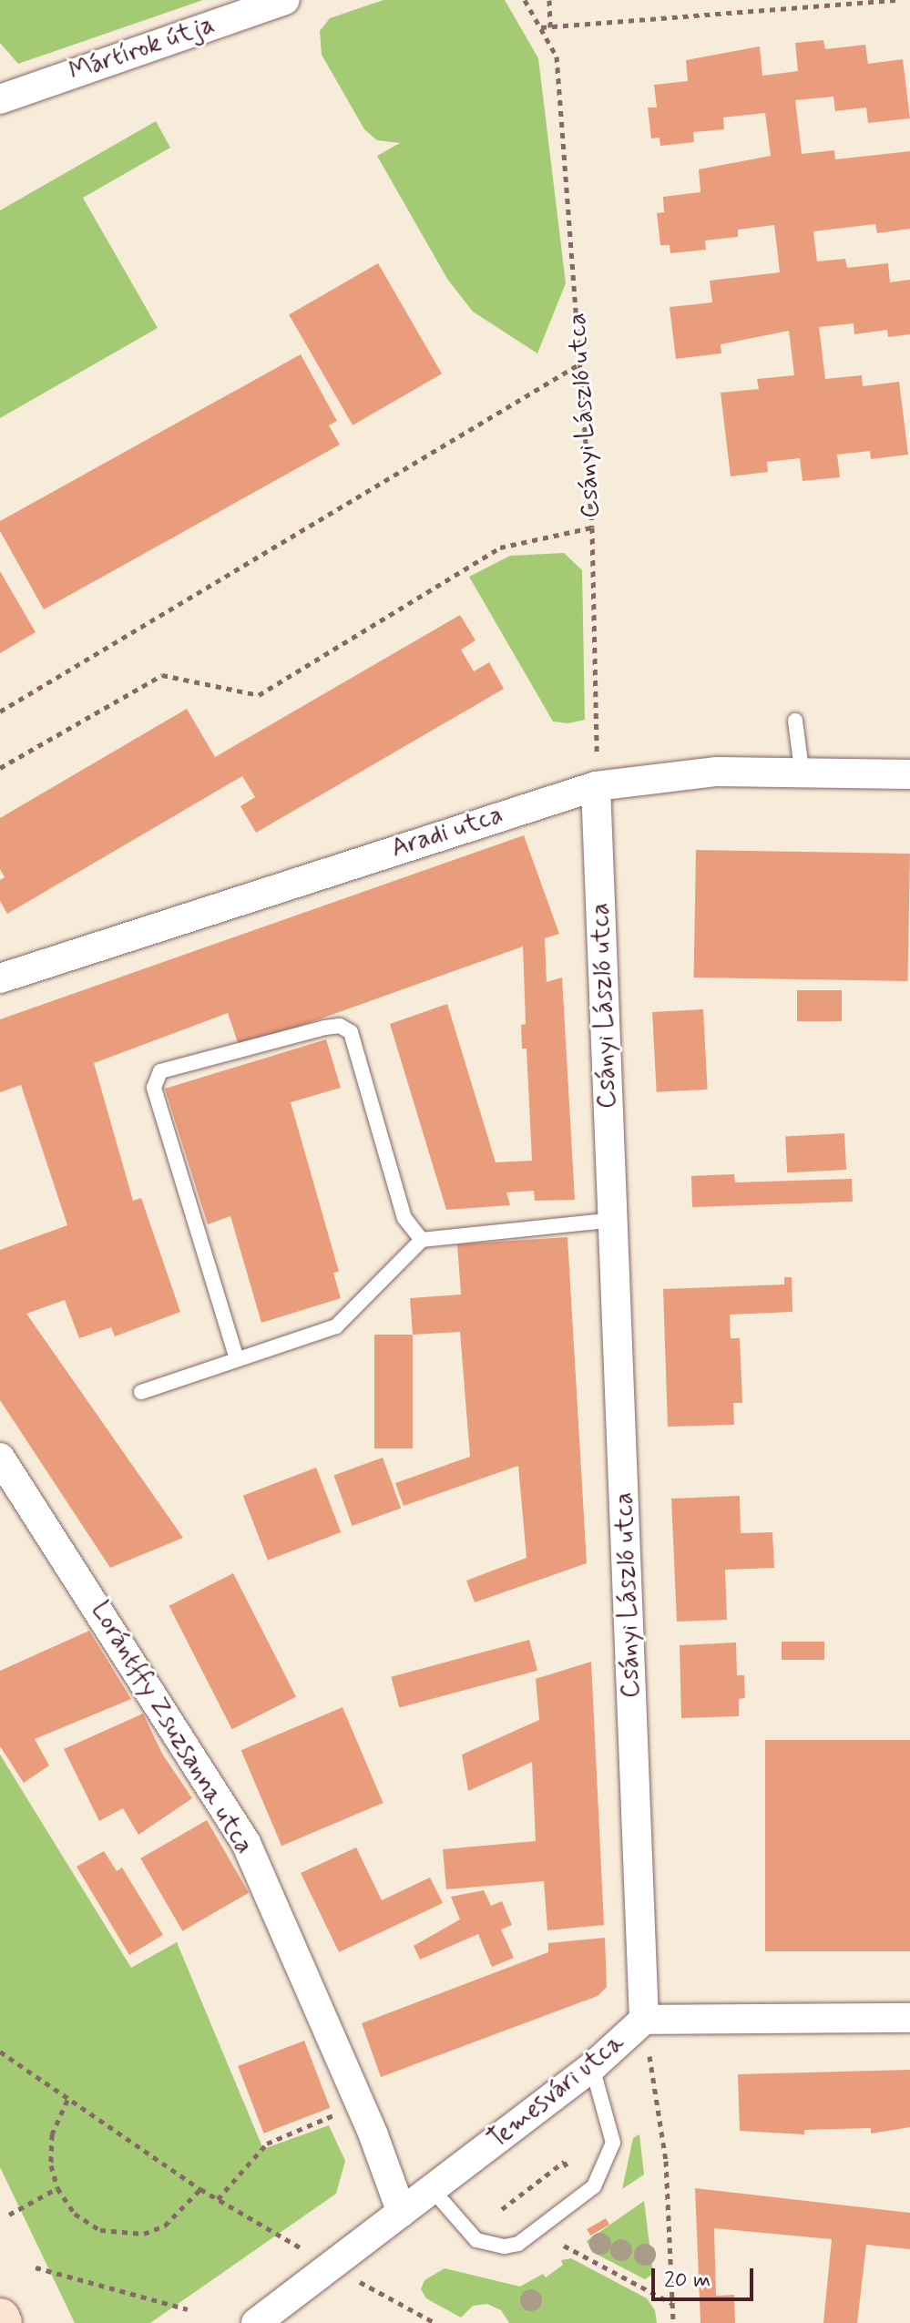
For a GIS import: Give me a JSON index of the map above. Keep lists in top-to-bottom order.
{
  "streets": {
    "street": [
      "Mártírok útja",
      "Csányi László utca",
      "Aradi utca",
      "Lorántffy Zsuzsanna utca",
      "Temesvári utca"
    ]
  },
  "crossings": [
    ["Csányi László utca", "Aradi utca"],
    ["Csányi László utca", "Temesvári utca"],
    ["Lorántffy Zsuzsanna utca", "Temesvári utca"]
  ],
  "scale_bar": "20 m"
}
